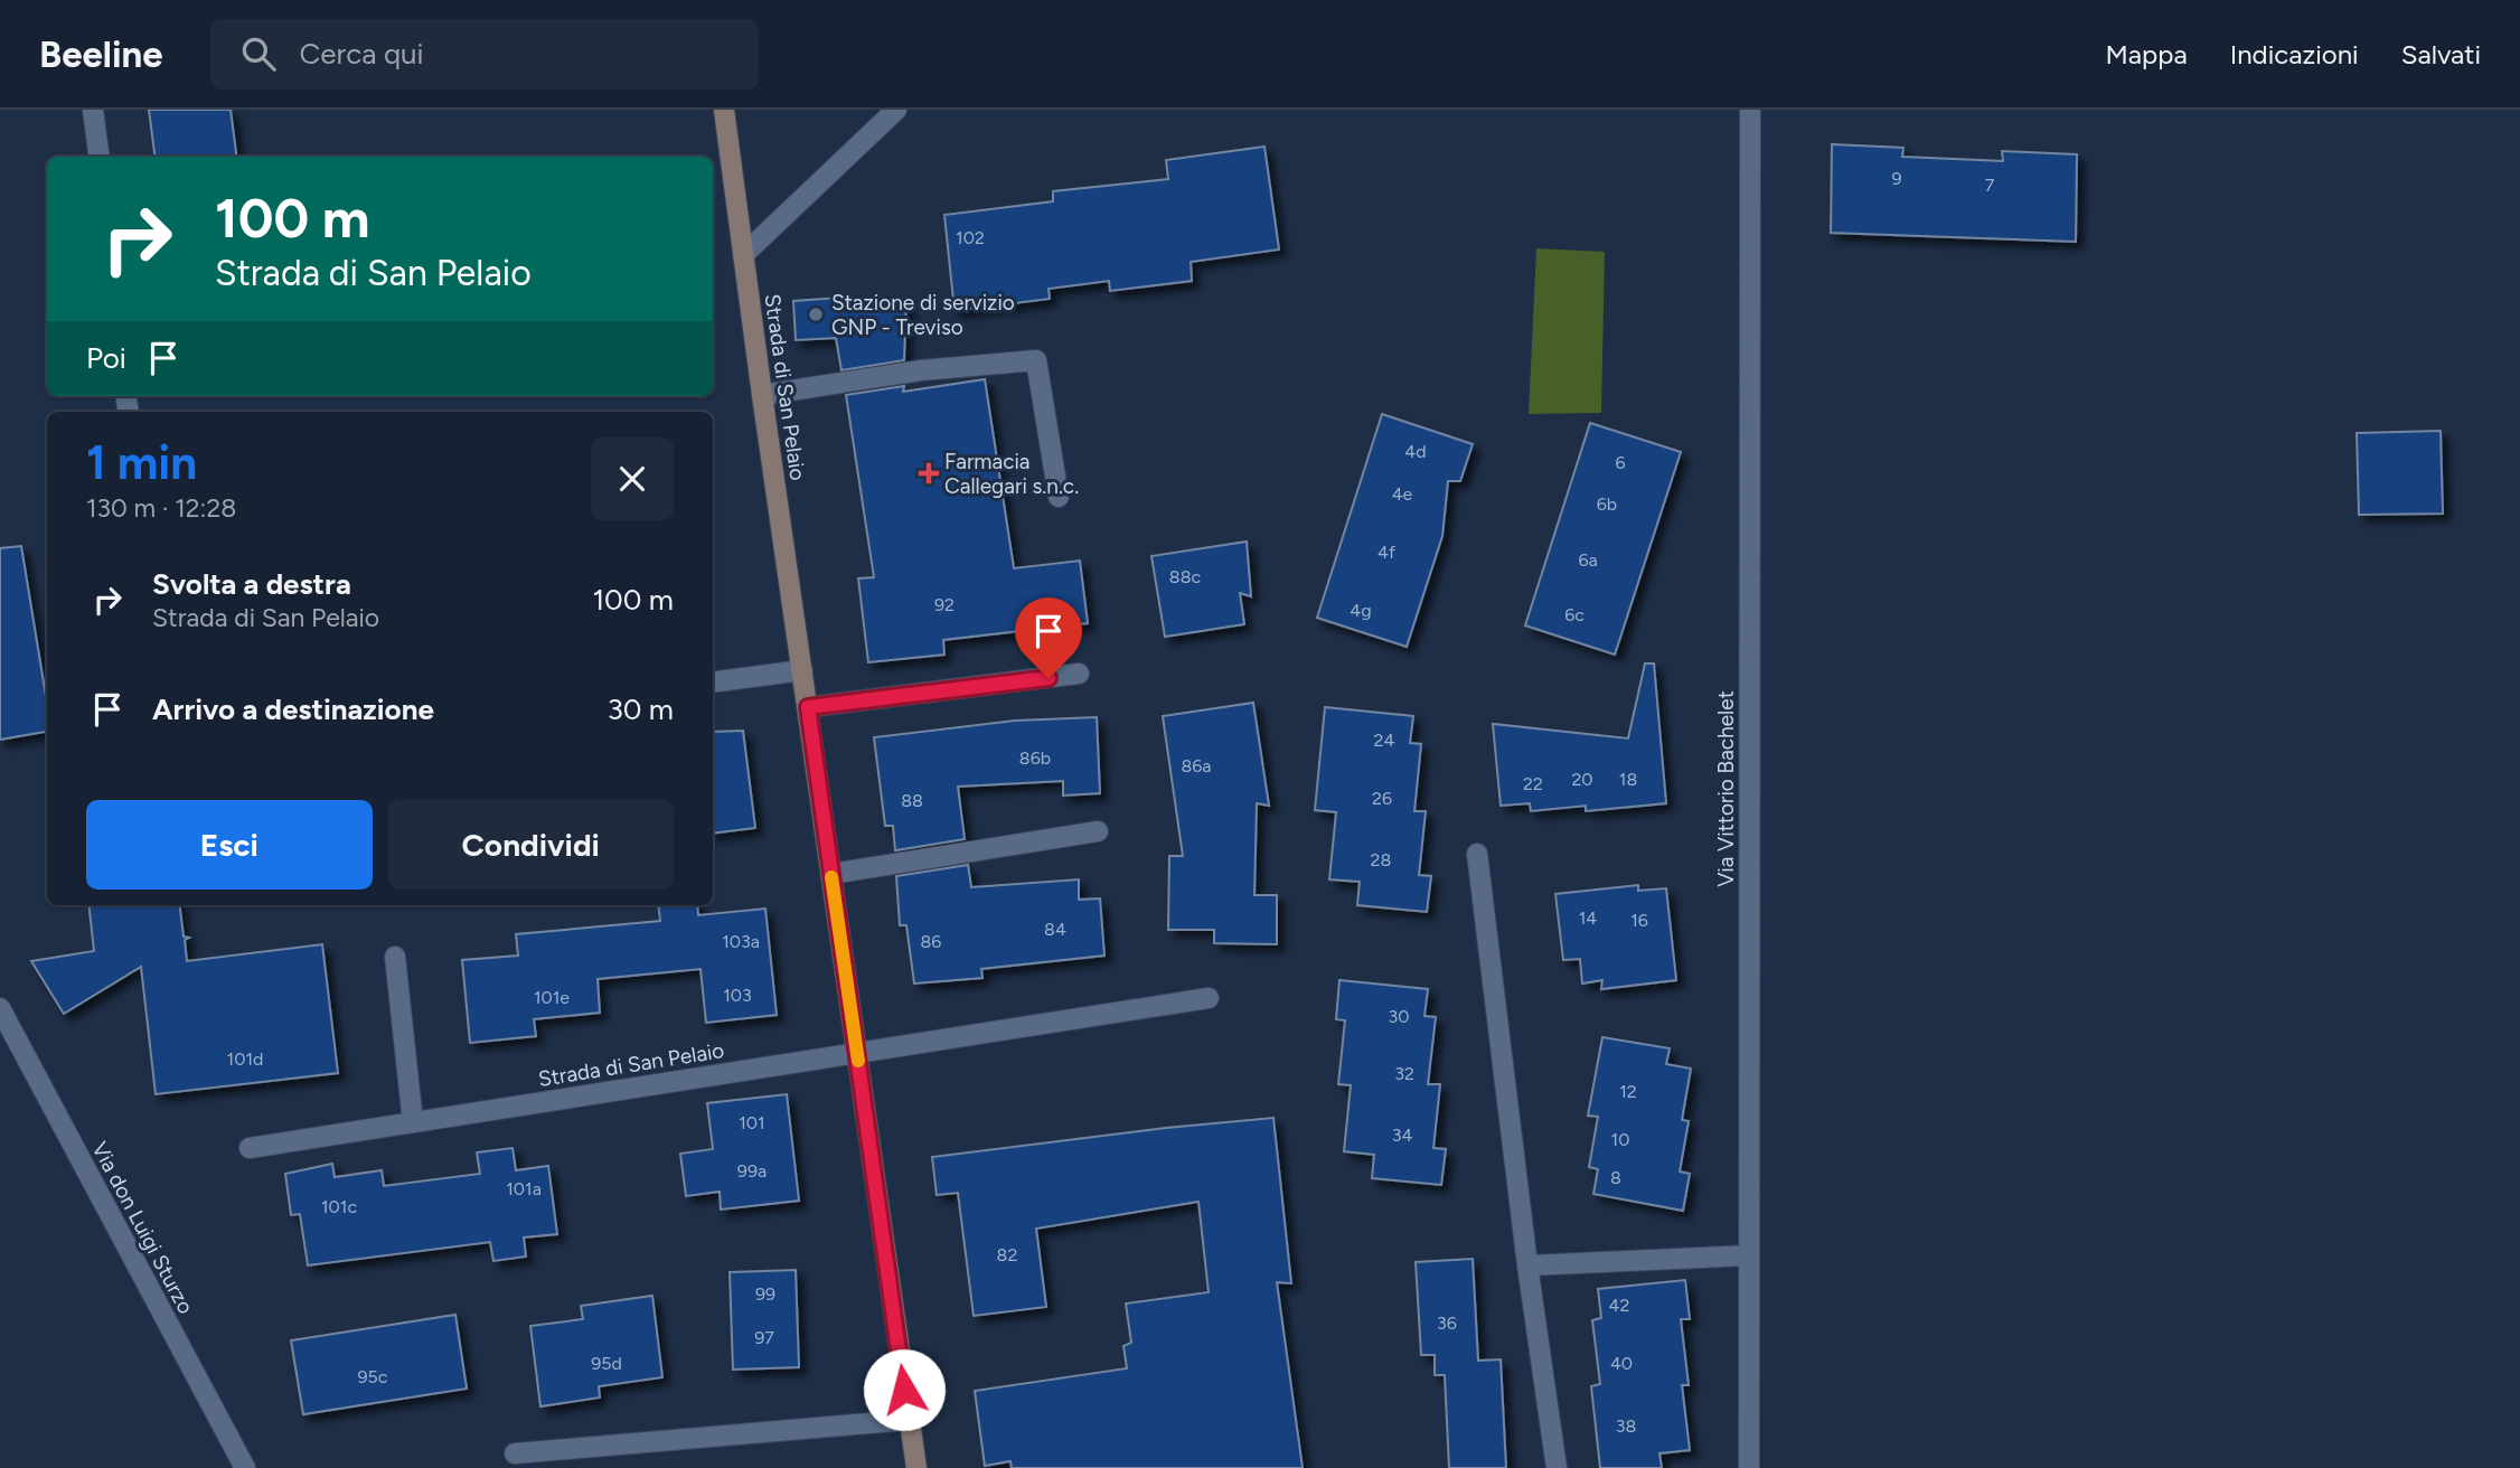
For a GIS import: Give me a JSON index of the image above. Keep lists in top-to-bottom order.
{
  "streets": {
    "main road": ["Strada di San Pelaio"],
    "street": ["Via Vittorio Bachelet", "Via don Luigi Sturzo"]
  },
  "places": {
    "other": ["Stazione di servizio GNP - Treviso"],
    "health": ["Farmacia Callegari s.n.c."]
  },
  "house_numbers": [
    "9",
    "7",
    "102",
    "4d",
    "6",
    "4e",
    "6b",
    "4f",
    "6a",
    "88c",
    "92",
    "4g",
    "6c",
    "24",
    "86b",
    "86a",
    "20",
    "18",
    "22",
    "26",
    "88",
    "28",
    "14",
    "16",
    "84",
    "103a",
    "86",
    "103",
    "101e",
    "30",
    "101d",
    "32",
    "12",
    "101",
    "34",
    "10",
    "99a",
    "8",
    "101a",
    "101c",
    "82",
    "99",
    "42",
    "36",
    "97",
    "95d",
    "40",
    "95c",
    "38"
  ],
  "page": {
    "header": "Beeline",
    "search": "Cerca qui",
    "nav": ["Mappa", "Indicazioni", "Salvati"],
    "turn": ["100 m", "Strada di San Pelaio"],
    "then": "Poi",
    "heading": ["1 min", "130 m · 12:28"],
    "list": [
      {
        "name": "Svolta a destra",
        "note": "Strada di San Pelaio",
        "value": "100 m"
      },
      {
        "name": "Arrivo a destinazione",
        "value": "30 m"
      }
    ],
    "buttons": ["Esci", "Condividi"]
  }
}
